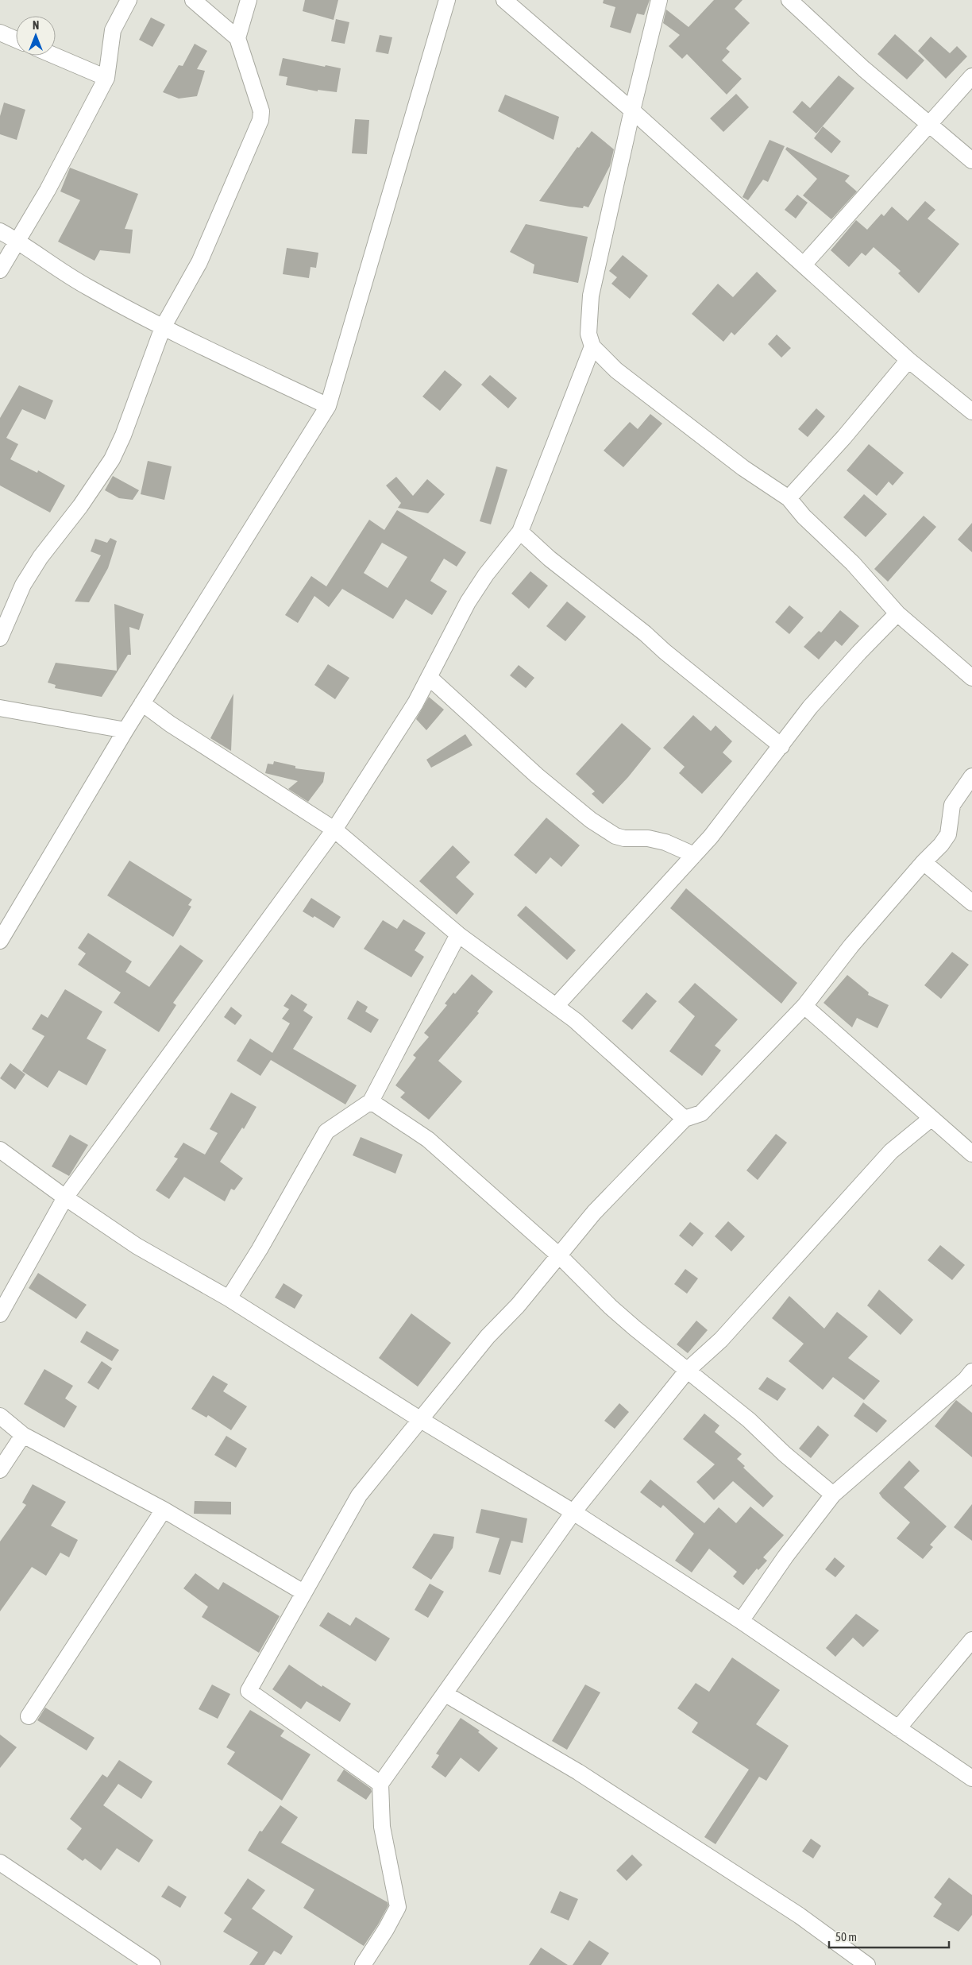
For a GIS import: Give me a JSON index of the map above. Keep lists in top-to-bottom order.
{
  "scale_bar": "50 m",
  "north": "top"
}
